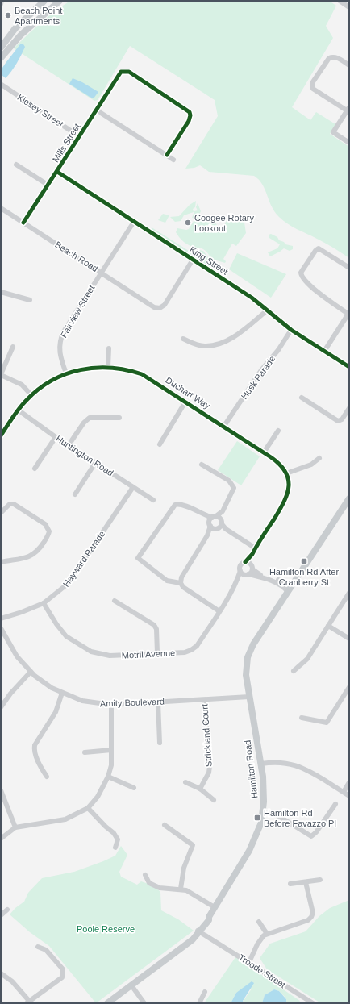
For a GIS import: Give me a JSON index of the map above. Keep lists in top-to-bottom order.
{
  "streets": {
    "main road": ["Hamilton Road"],
    "street": [
      "Kiesey Street",
      "Mills Street",
      "Beach Road",
      "King Street",
      "Fairview Street",
      "Husk Parade",
      "Duchart Way",
      "Huntington Road",
      "Hayward Parade",
      "Motril Avenue",
      "Amity Boulevard",
      "Strickland Court",
      "Troode Street"
    ]
  },
  "crossings": [
    ["Kiesey Street", "Mills Street"],
    ["Mills Street", "Beach Road"],
    ["Mills Street", "King Street"],
    ["Beach Road", "King Street"],
    ["Beach Road", "Fairview Street"],
    ["King Street", "Fairview Street"],
    ["King Street", "Husk Parade"],
    ["Fairview Street", "Duchart Way"],
    ["Husk Parade", "Duchart Way"],
    ["Duchart Way", "Huntington Road"],
    ["Duchart Way", "Motril Avenue"],
    ["Huntington Road", "Hayward Parade"],
    ["Hayward Parade", "Motril Avenue"],
    ["Amity Boulevard", "Strickland Court"],
    ["Amity Boulevard", "Hamilton Road"],
    ["Hamilton Road", "Troode Street"]
  ],
  "parks": ["Poole Reserve"],
  "places": {
    "other": ["Beach Point Apartments", "Coogee Rotary Lookout"],
    "transit": ["Hamilton Rd After Cranberry St", "Hamilton Rd Before Favazzo Pl"]
  }
}
